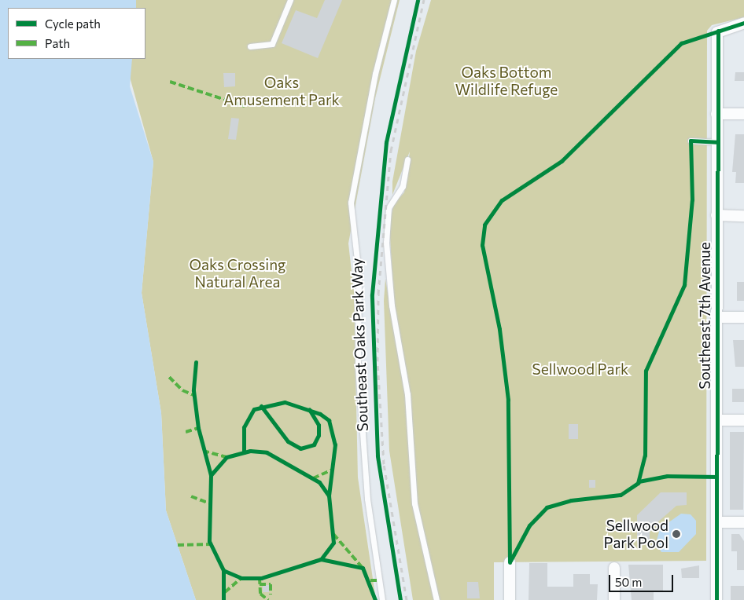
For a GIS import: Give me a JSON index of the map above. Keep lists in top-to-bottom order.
{
  "streets": {
    "street": ["Southeast 7th Avenue"],
    "lane": ["Southeast Oaks Park Way"]
  },
  "parks": [
    "Oaks Bottom Wildlife Refuge",
    "Oaks Amusement Park",
    "Oaks Crossing Natural Area",
    "Sellwood Park"
  ],
  "places": ["Sellwood Park Pool"],
  "legend": ["Cycle path", "Path"],
  "scale_bar": "50 m"
}
